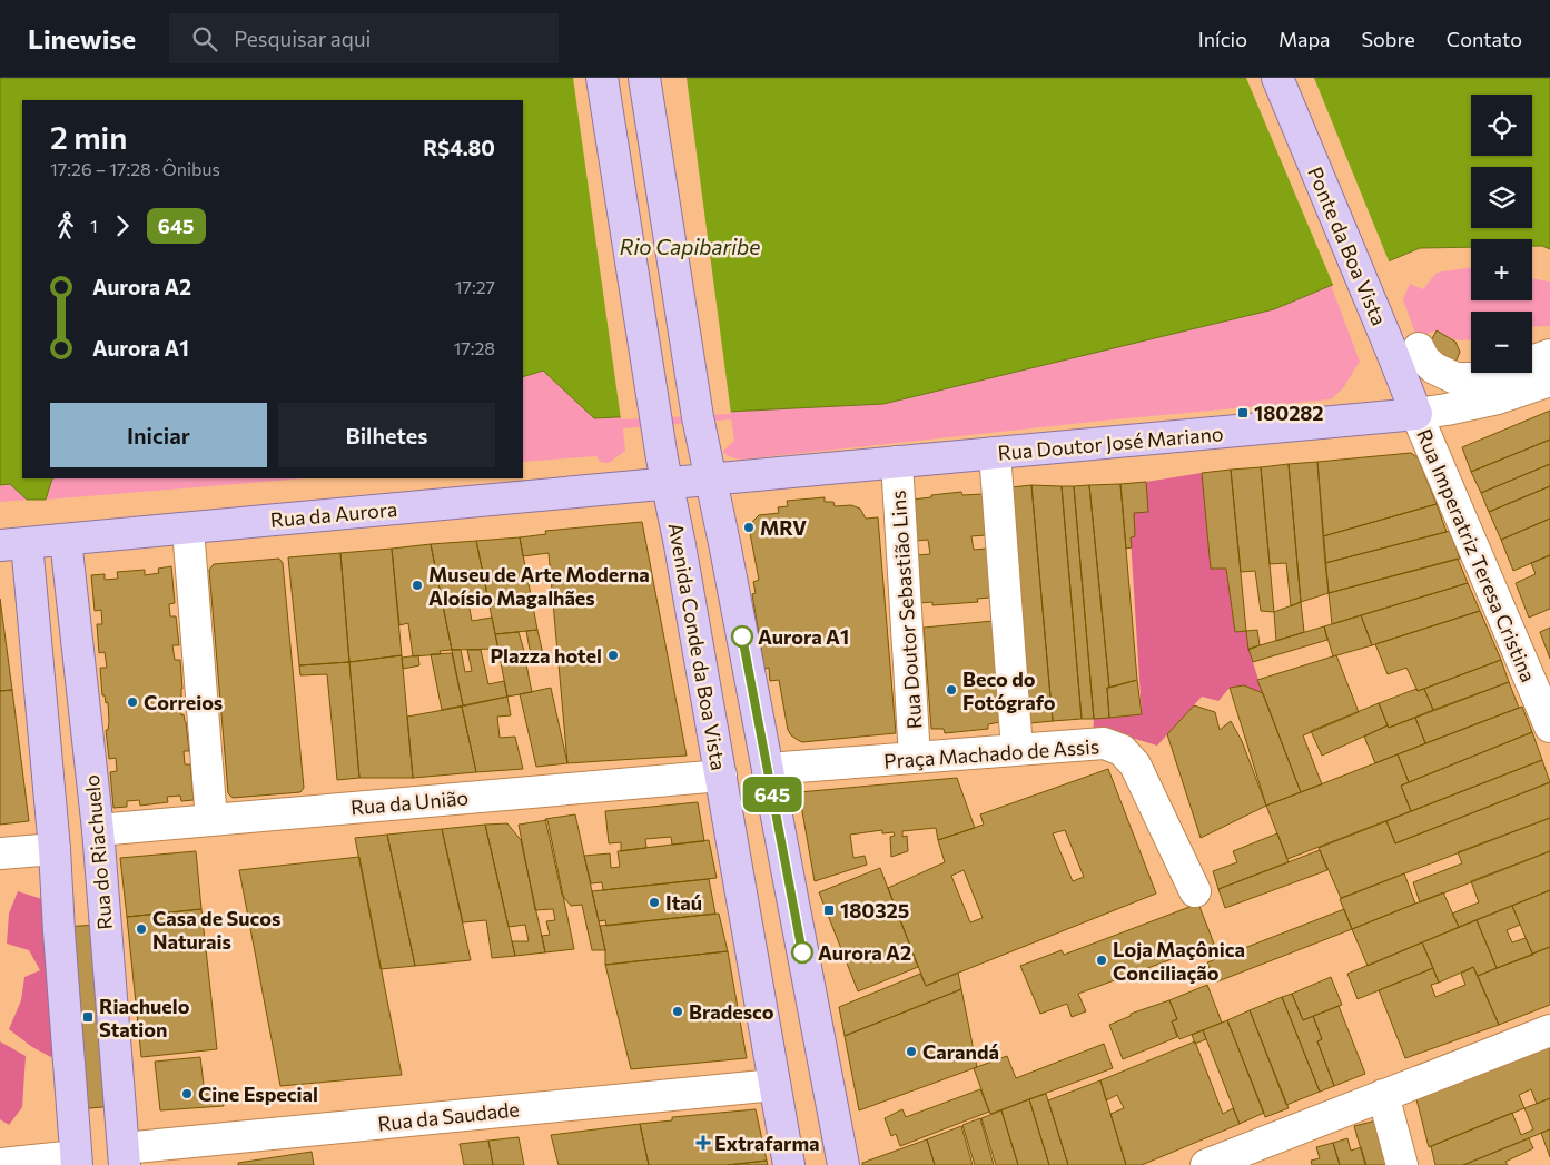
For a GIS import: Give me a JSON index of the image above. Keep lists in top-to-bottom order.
{
  "streets": {
    "main road": [
      "Ponte da Boa Vista",
      "Rua Doutor José Mariano",
      "Rua da Aurora",
      "Avenida Conde da Boa Vista",
      "Rua do Riachuelo"
    ],
    "street": [
      "Rua Imperatriz Teresa Cristina",
      "Rua Doutor Sebastião Lins",
      "Praça Machado de Assis",
      "Rua da União",
      "Rua da Saudade"
    ]
  },
  "crossings": [
    ["Ponte da Boa Vista", "Rua Doutor José Mariano"],
    ["Ponte da Boa Vista", "Rua Imperatriz Teresa Cristina"],
    ["Rua Doutor José Mariano", "Rua da Aurora"],
    ["Rua Doutor José Mariano", "Rua Imperatriz Teresa Cristina"],
    ["Rua Doutor José Mariano", "Rua Doutor Sebastião Lins"],
    ["Rua Doutor José Mariano", "Avenida Conde da Boa Vista"],
    ["Rua da Aurora", "Avenida Conde da Boa Vista"],
    ["Rua da Aurora", "Rua do Riachuelo"],
    ["Rua Doutor Sebastião Lins", "Praça Machado de Assis"],
    ["Avenida Conde da Boa Vista", "Rua da União"],
    ["Avenida Conde da Boa Vista", "Rua da Saudade"],
    ["Rua da União", "Rua do Riachuelo"],
    ["Rua do Riachuelo", "Rua da Saudade"]
  ],
  "water": ["Rio Capibaribe"],
  "places": {
    "transit": ["180282", "180325", "Riachuelo Station"],
    "other": [
      "MRV",
      "Museu de Arte Moderna Aloísio Magalhães",
      "Aurora A1",
      "Plazza hotel",
      "Beco do Fotógrafo",
      "Correios",
      "Itaú",
      "Casa de Sucos Naturais",
      "Aurora A2",
      "Loja Maçônica Conciliação",
      "Bradesco",
      "Carandá",
      "Cine Especial"
    ],
    "health": ["Extrafarma"]
  },
  "lines": ["bus line 645"],
  "page": {
    "header": "Linewise",
    "search": "Pesquisar aqui",
    "nav": [
      "Início",
      "Mapa",
      "Sobre",
      "Contato"
    ],
    "on_map": "645",
    "map_buttons": ["+", "−"],
    "heading": ["2 min", "17:26 – 17:28 · Ônibus", "R$4.80"],
    "legs": ["1", "645"],
    "list": [
      {
        "name": "Aurora A2",
        "value": "17:27"
      },
      {
        "name": "Aurora A1",
        "value": "17:28"
      }
    ],
    "buttons": ["Iniciar", "Bilhetes"]
  }
}
